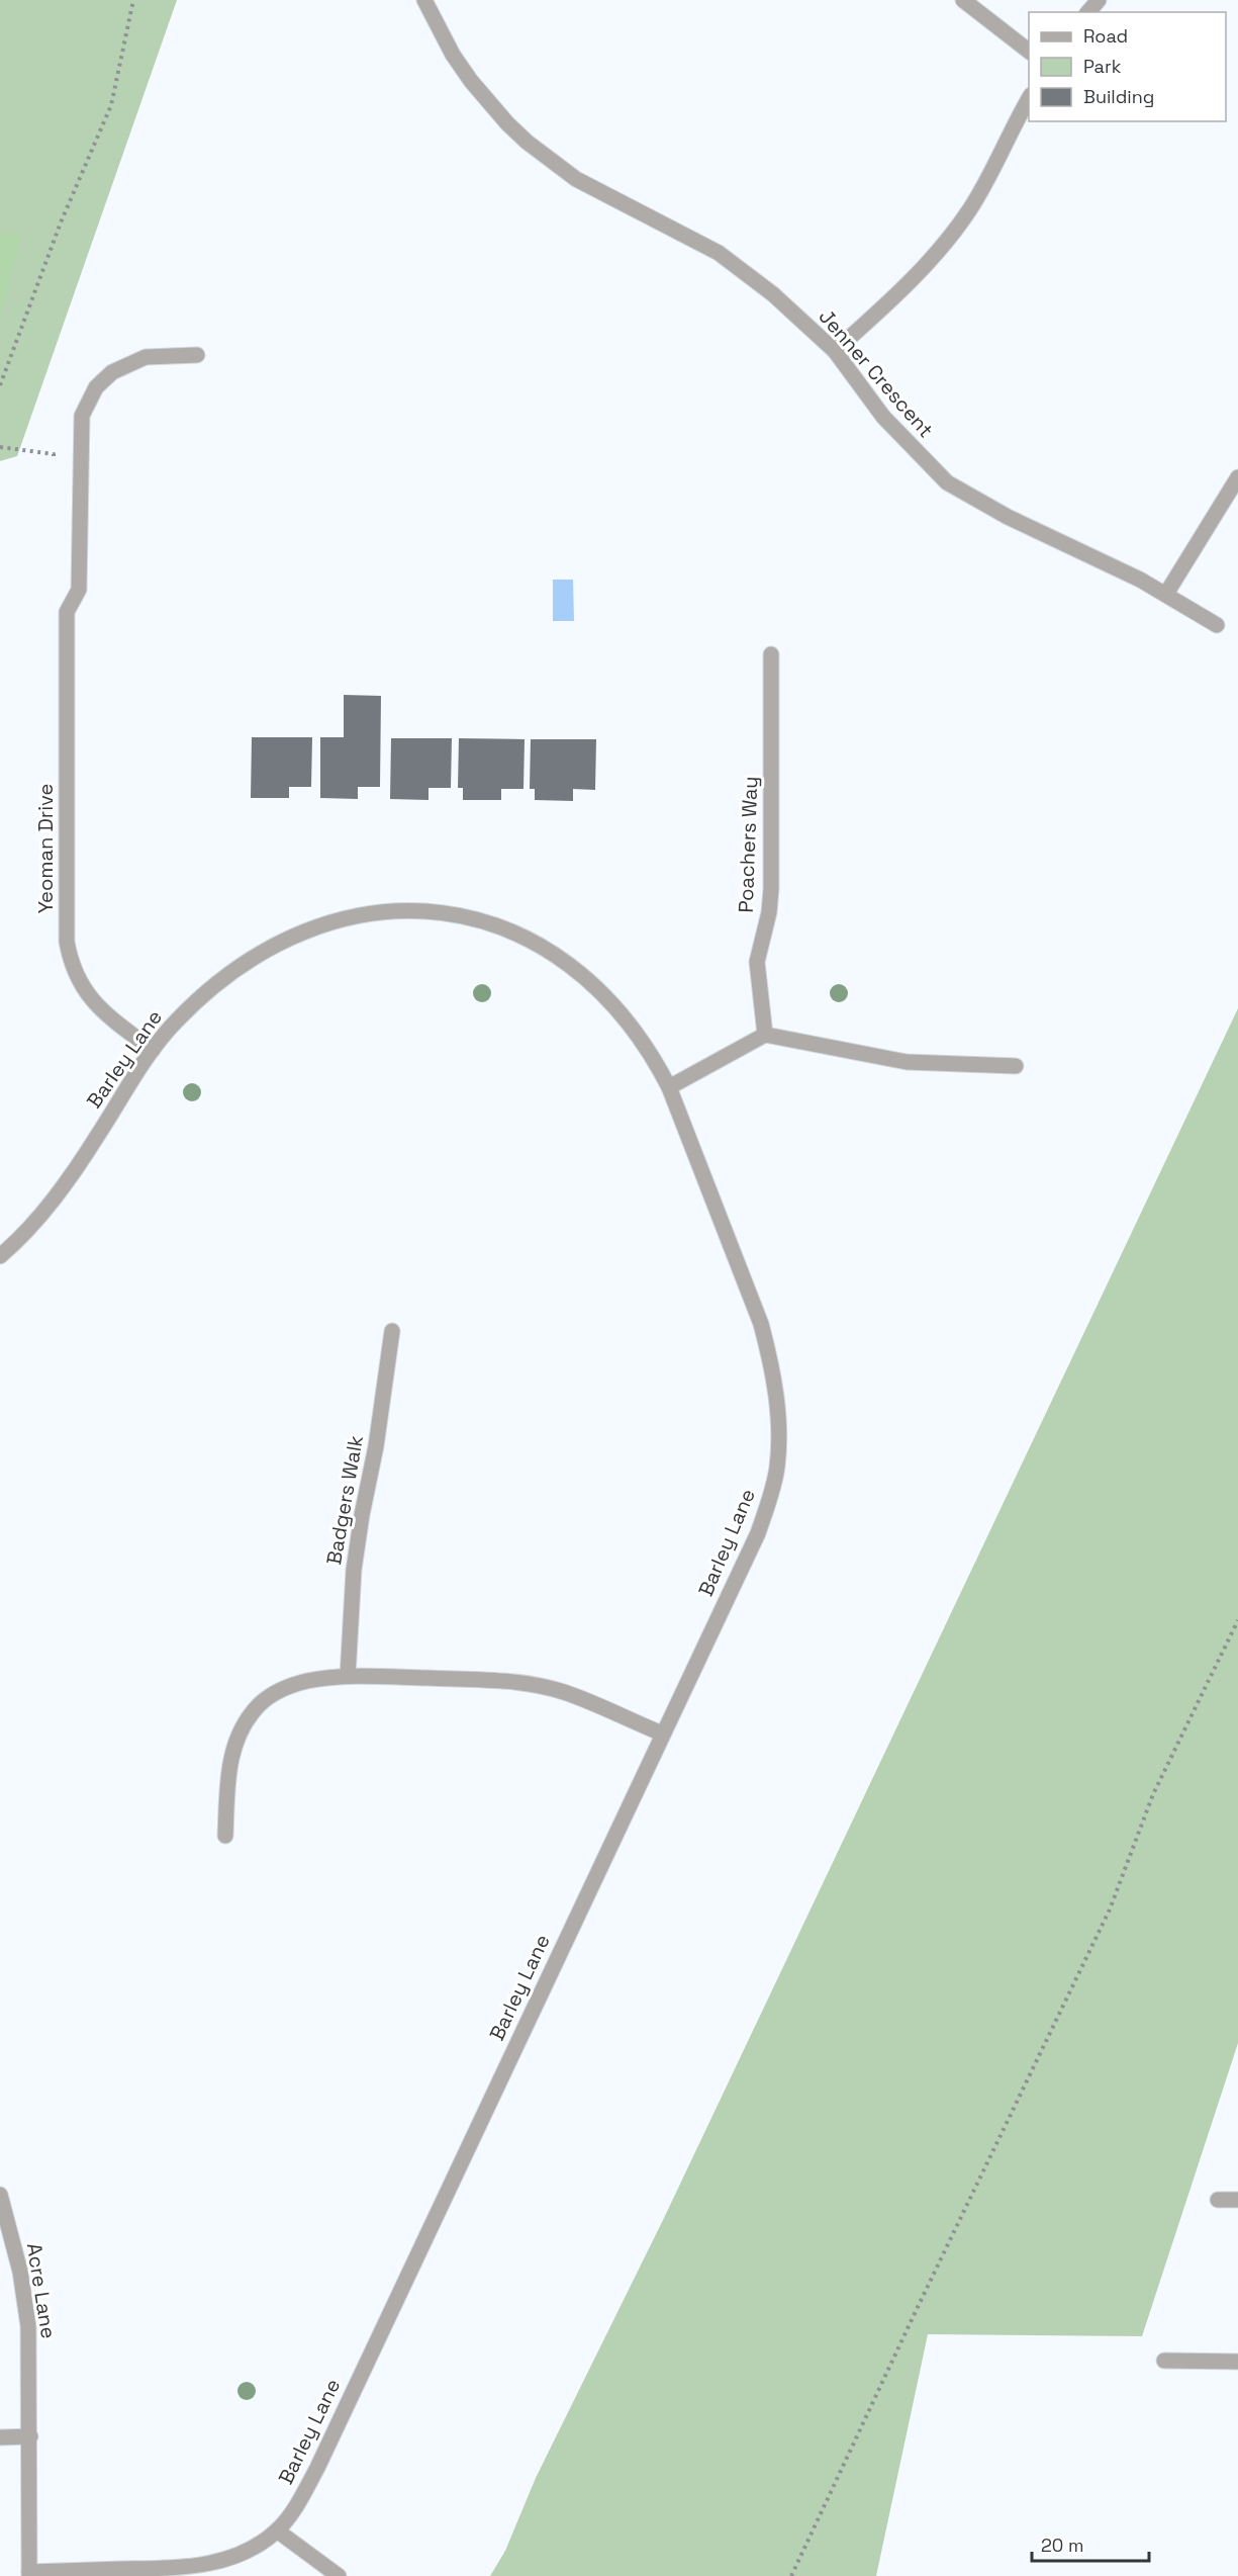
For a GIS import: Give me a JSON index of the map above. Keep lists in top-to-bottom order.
{
  "streets": {
    "street": [
      "Jenner Crescent",
      "Poachers Way",
      "Yeoman Drive",
      "Barley Lane",
      "Badgers Walk",
      "Acre Lane"
    ]
  },
  "crossings": [
    ["Yeoman Drive", "Barley Lane"],
    ["Barley Lane", "Acre Lane"]
  ],
  "legend": ["Road", "Park", "Building"],
  "scale_bar": "20 m"
}
